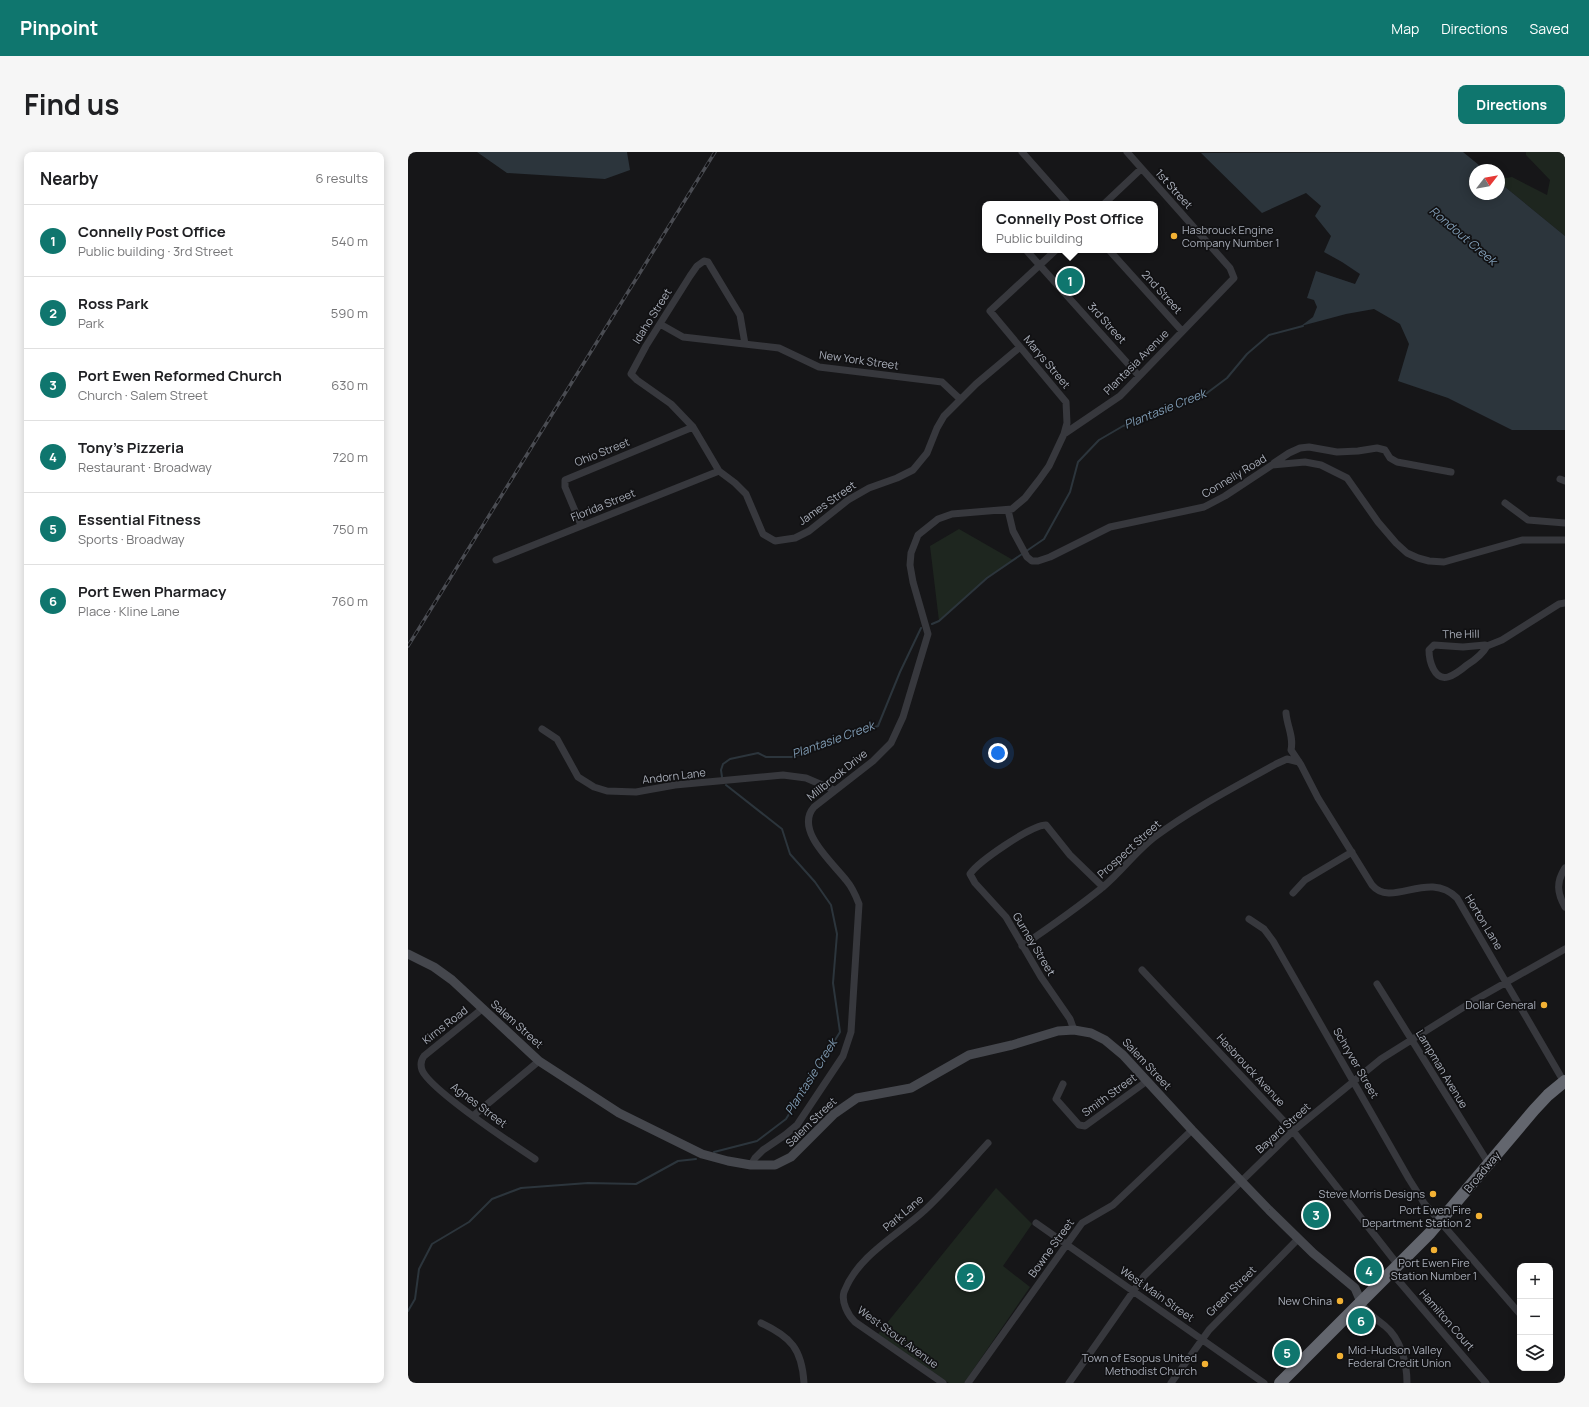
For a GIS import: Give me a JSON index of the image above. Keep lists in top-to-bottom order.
{
  "streets": {
    "highway": ["Broadway"],
    "street": [
      "1st Street",
      "2nd Street",
      "Idaho Street",
      "3rd Street",
      "New York Street",
      "Marys Street",
      "Plantasia Avenue",
      "Ohio Street",
      "Connelly Road",
      "James Street",
      "Florida Street",
      "The Hill",
      "Millbrook Drive",
      "Andorn Lane",
      "Prospect Street",
      "Horton Lane",
      "Gurney Street",
      "Salem Street",
      "Kirns Road",
      "Schryver Street",
      "Lampman Avenue",
      "Hasbrouck Avenue",
      "Smith Street",
      "Agnes Street",
      "Bayard Street",
      "Park Lane",
      "Bowne Street",
      "Green Street",
      "West Main Street",
      "Hamilton Court",
      "West Stout Avenue"
    ]
  },
  "crossings": [
    ["1st Street", "Plantasia Avenue"],
    ["2nd Street", "Plantasia Avenue"],
    ["Idaho Street", "New York Street"],
    ["Idaho Street", "James Street"],
    ["3rd Street", "Marys Street"],
    ["3rd Street", "Plantasia Avenue"],
    ["New York Street", "James Street"],
    ["Marys Street", "Plantasia Avenue"],
    ["Marys Street", "James Street"],
    ["Ohio Street", "James Street"],
    ["Ohio Street", "Florida Street"],
    ["Connelly Road", "Millbrook Drive"],
    ["James Street", "Florida Street"],
    ["Millbrook Drive", "Andorn Lane"],
    ["Millbrook Drive", "Salem Street"],
    ["Prospect Street", "Horton Lane"],
    ["Prospect Street", "Gurney Street"],
    ["Horton Lane", "Bayard Street"],
    ["Horton Lane", "Broadway"],
    ["Gurney Street", "Salem Street"],
    ["Salem Street", "Kirns Road"],
    ["Salem Street", "Smith Street"],
    ["Salem Street", "Bayard Street"],
    ["Salem Street", "Broadway"],
    ["Salem Street", "Bowne Street"],
    ["Salem Street", "Green Street"],
    ["Kirns Road", "Agnes Street"],
    ["Schryver Street", "Bayard Street"],
    ["Schryver Street", "Broadway"],
    ["Lampman Avenue", "Bayard Street"],
    ["Lampman Avenue", "Broadway"],
    ["Hasbrouck Avenue", "Bayard Street"],
    ["Hasbrouck Avenue", "Broadway"],
    ["Hasbrouck Avenue", "Hamilton Court"],
    ["Bayard Street", "West Main Street"],
    ["Broadway", "Hamilton Court"],
    ["Park Lane", "West Stout Avenue"],
    ["Bowne Street", "West Main Street"],
    ["Green Street", "West Main Street"]
  ],
  "water": ["Rondout Creek", "Plantasie Creek"],
  "places": [
    "Hasbrouck Engine Company Number 1",
    "Dollar General",
    "Steve Morris Designs",
    "Port Ewen Fire Department Station 2",
    "Port Ewen Fire Station Number 1",
    "New China",
    "Mid-Hudson Valley Federal Credit Union",
    "Town of Esopus United Methodist Church"
  ],
  "north": "top right",
  "page": {
    "header": "Pinpoint",
    "nav": ["Map", "Directions", "Saved"],
    "title": "Find us",
    "buttons": "Directions",
    "heading": ["Nearby", "6 results"],
    "popup": ["Connelly Post Office", "Public building"],
    "list": [
      {
        "mark": "1",
        "name": "Connelly Post Office",
        "note": "Public building · 3rd Street",
        "value": "540 m"
      },
      {
        "mark": "2",
        "name": "Ross Park",
        "note": "Park",
        "value": "590 m"
      },
      {
        "mark": "3",
        "name": "Port Ewen Reformed Church",
        "note": "Church · Salem Street",
        "value": "630 m"
      },
      {
        "mark": "4",
        "name": "Tony's Pizzeria",
        "note": "Restaurant · Broadway",
        "value": "720 m"
      },
      {
        "mark": "5",
        "name": "Essential Fitness",
        "note": "Sports · Broadway",
        "value": "750 m"
      },
      {
        "mark": "6",
        "name": "Port Ewen Pharmacy",
        "note": "Place · Kline Lane",
        "value": "760 m"
      }
    ],
    "pins": [
      "1",
      "3",
      "4",
      "2",
      "6",
      "5"
    ],
    "map_buttons": ["+", "−"]
  }
}
